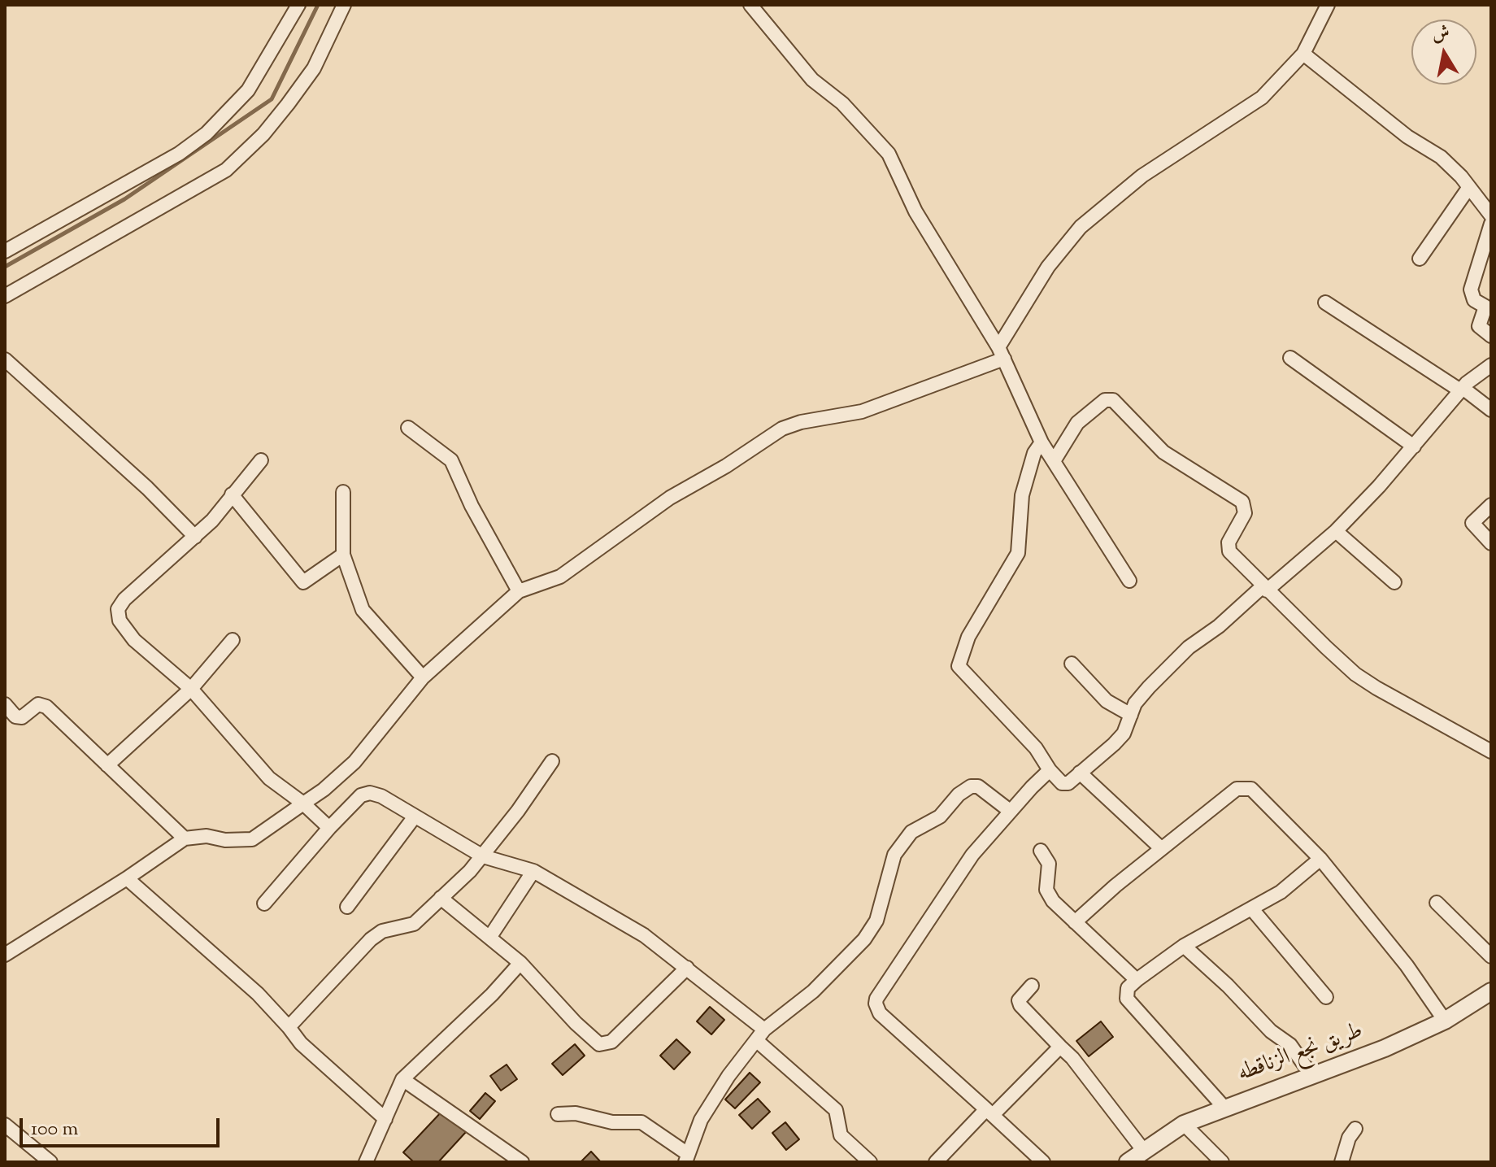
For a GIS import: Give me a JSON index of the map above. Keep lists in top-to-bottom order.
{
  "streets": {
    "street": ["طريق نجع الزناقطه"]
  },
  "scale_bar": "100 m",
  "north": "top"
}
